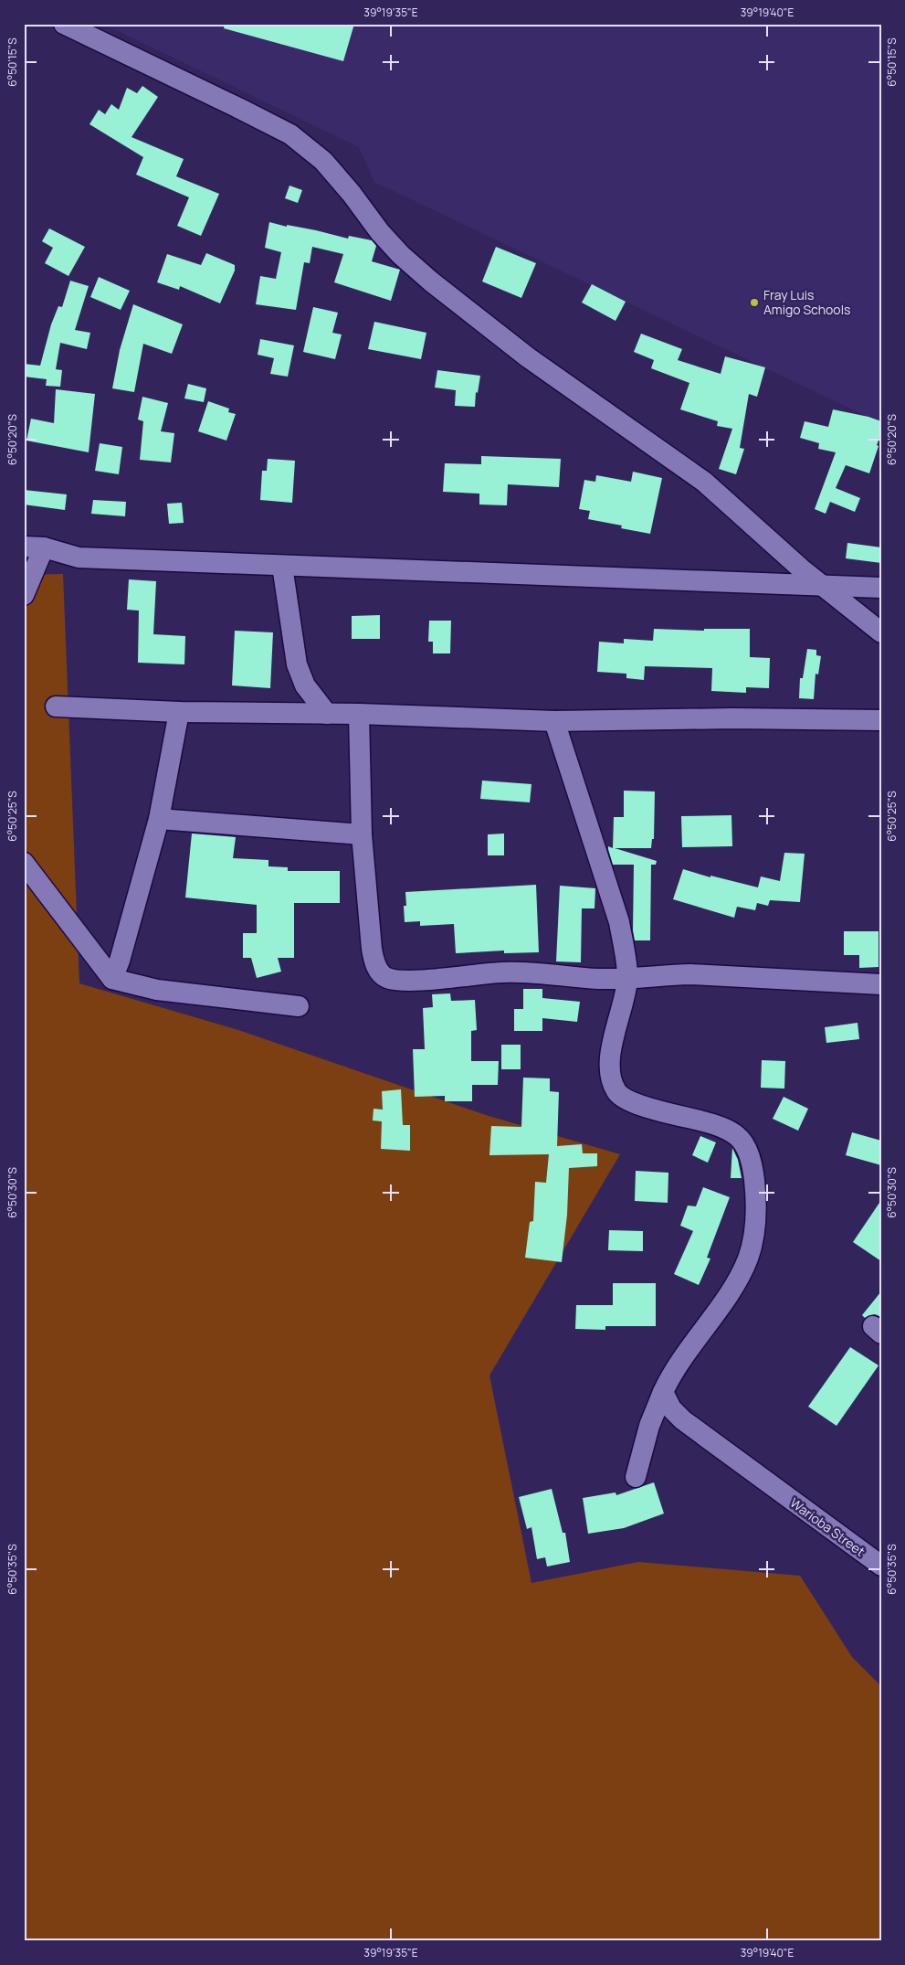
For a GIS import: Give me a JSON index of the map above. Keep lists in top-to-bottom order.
{
  "streets": {
    "street": ["Warioba Street"]
  },
  "places": ["Fray Luis Amigo Schools"],
  "coordinates": [
    "39°19'35\"E",
    "39°19'40\"E",
    "6°50'15\"S",
    "6°50'20\"S",
    "6°50'25\"S",
    "6°50'30\"S",
    "6°50'35\"S"
  ]
}
